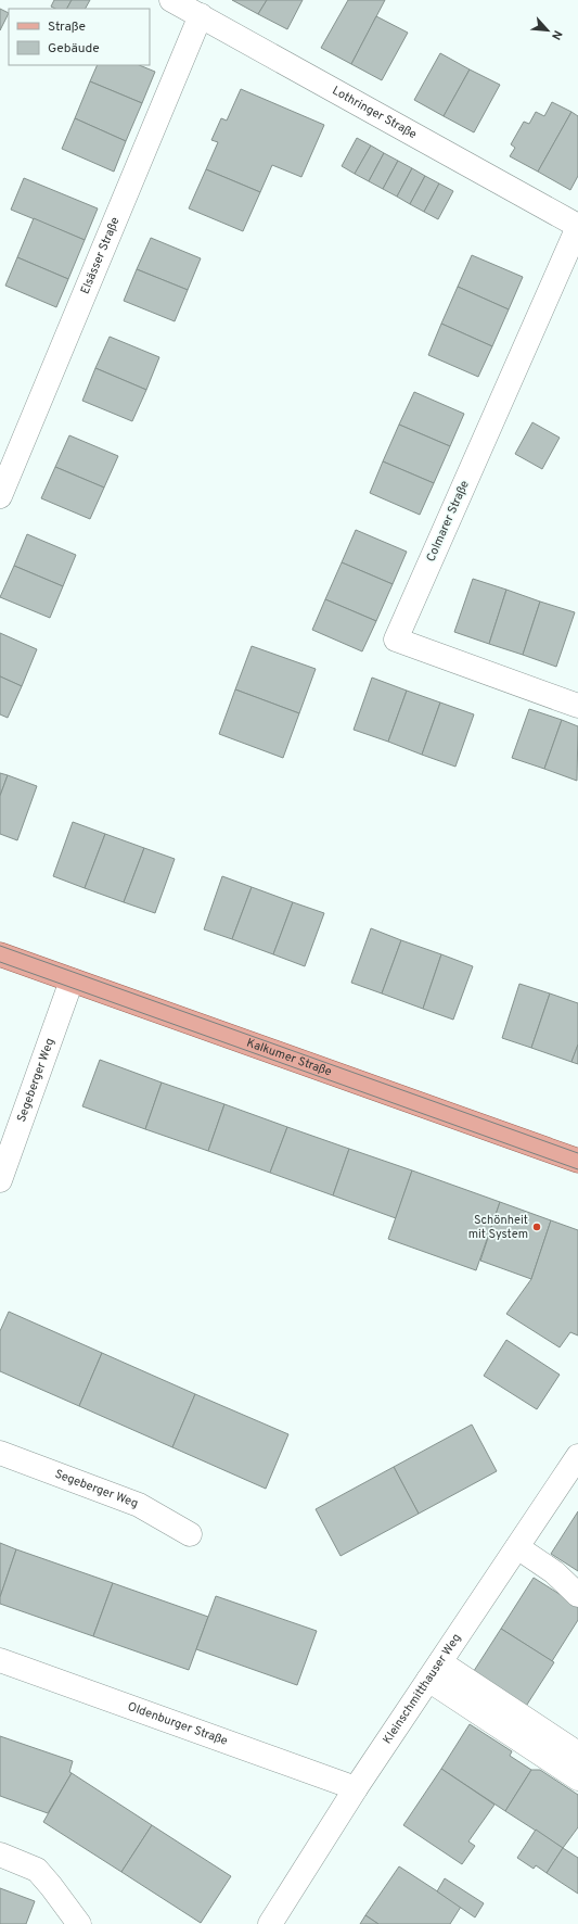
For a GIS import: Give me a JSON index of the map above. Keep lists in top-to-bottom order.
{
  "streets": {
    "main road": ["Kalkumer Straße"],
    "street": [
      "Lothringer Straße",
      "Elsässer Straße",
      "Colmarer Straße",
      "Segeberger Weg",
      "Kleinschmitthauser Weg",
      "Oldenburger Straße"
    ]
  },
  "crossings": [
    ["Lothringer Straße", "Elsässer Straße"],
    ["Lothringer Straße", "Colmarer Straße"],
    ["Kalkumer Straße", "Segeberger Weg"],
    ["Kleinschmitthauser Weg", "Oldenburger Straße"]
  ],
  "places": ["Schönheit mit System"],
  "legend": ["Straße", "Gebäude"],
  "north": "bottom right"
}
